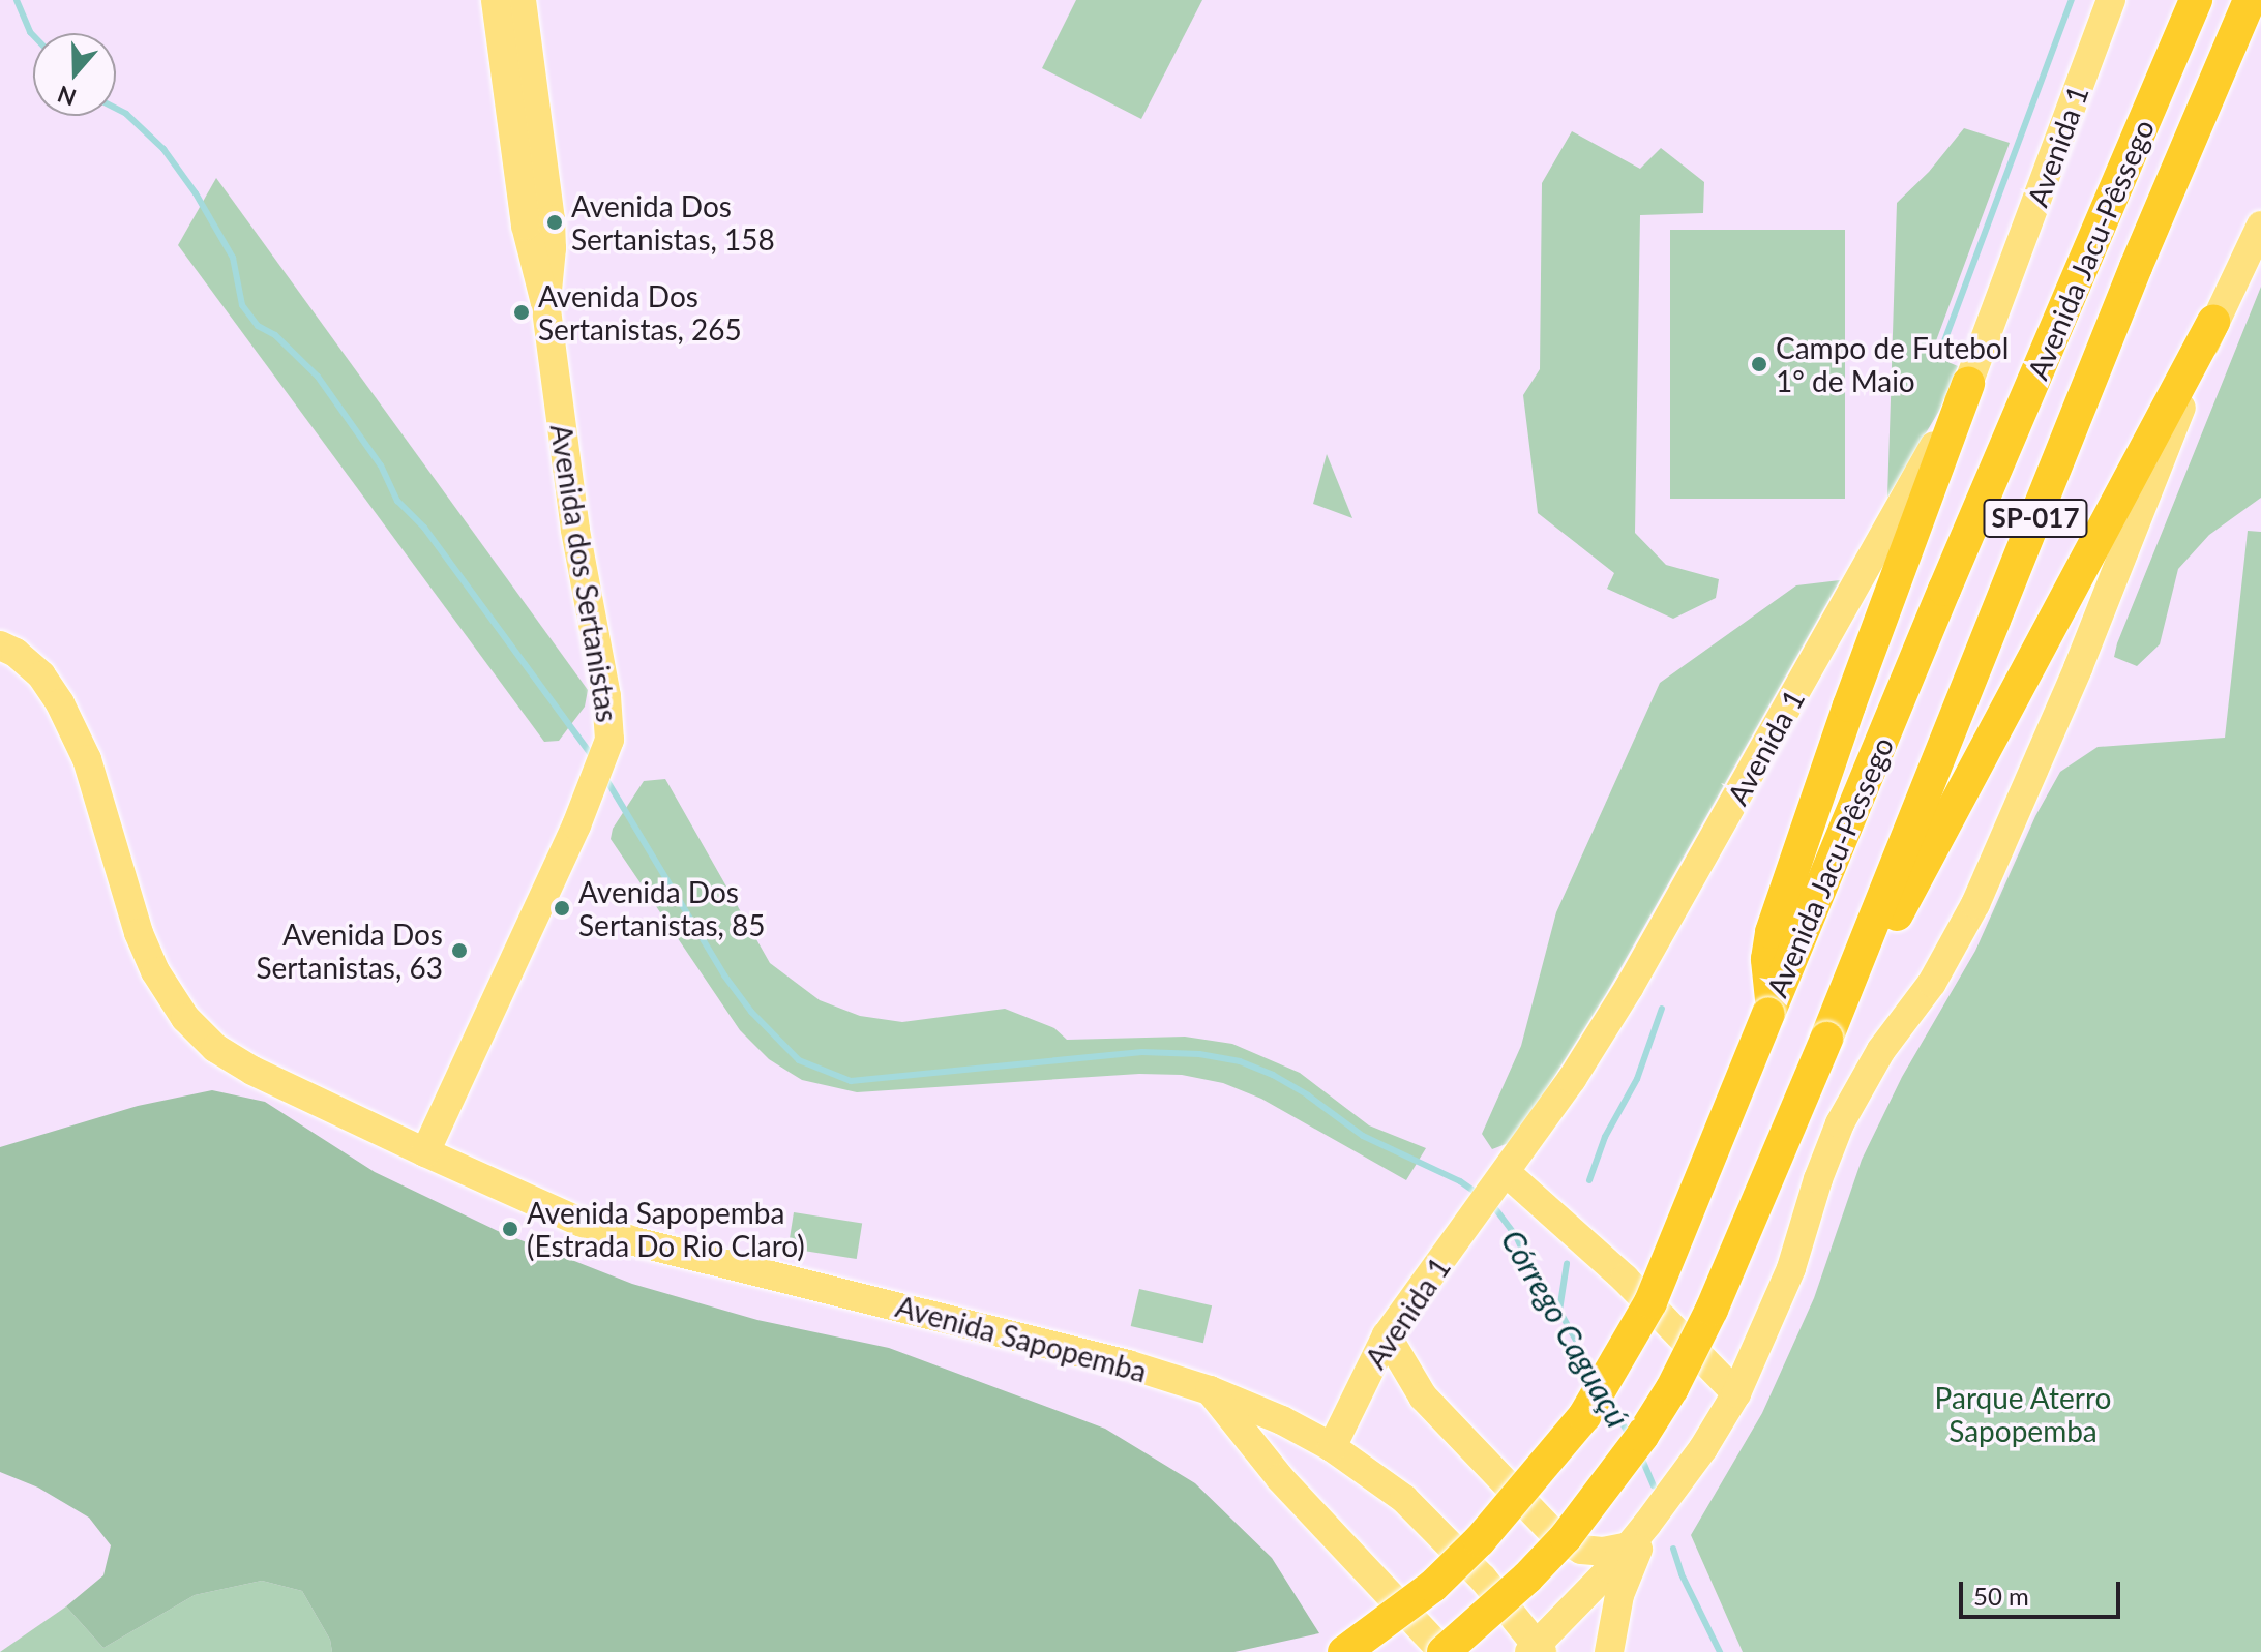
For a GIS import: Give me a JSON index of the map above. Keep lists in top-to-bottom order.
{
  "streets": {
    "highway": ["Avenida Jacu-Pêssego", "SP-017"],
    "main road": ["Avenida 1", "Avenida dos Sertanistas", "Avenida Sapopemba"]
  },
  "crossings": [
    ["Avenida 1", "Avenida Sapopemba"],
    ["Avenida dos Sertanistas", "Avenida Sapopemba"]
  ],
  "water": ["Córrego Caguaçú"],
  "parks": ["Parque Aterro Sapopemba"],
  "places": [
    "Avenida Dos Sertanistas, 158",
    "Avenida Dos Sertanistas, 265",
    "Campo de Futebol 1° de Maio",
    "Avenida Dos Sertanistas, 85",
    "Avenida Dos Sertanistas, 63",
    "Avenida Sapopemba (Estrada Do Rio Claro)"
  ],
  "scale_bar": "50 m",
  "north": "bottom"
}
